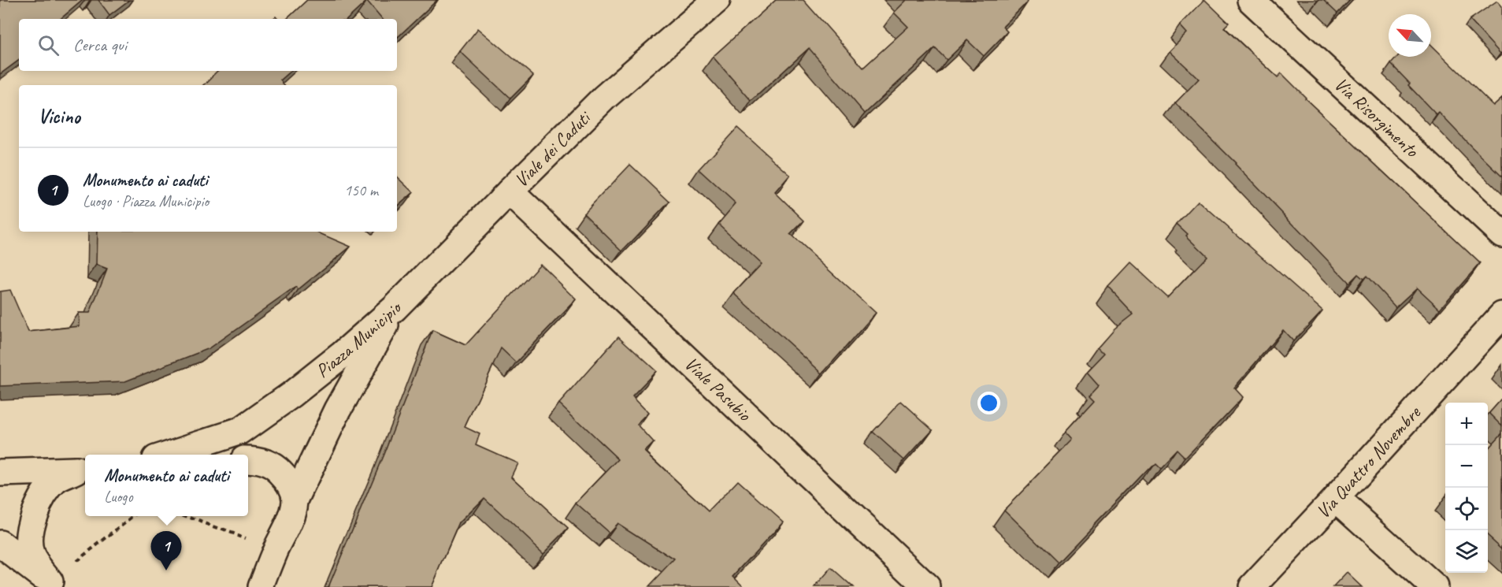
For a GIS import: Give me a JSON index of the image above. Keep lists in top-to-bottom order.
{
  "streets": {
    "street": [
      "Via Risorgimento",
      "Viale dei Caduti",
      "Piazza Municipio",
      "Viale Pasubio",
      "Via Quattro Novembre"
    ]
  },
  "crossings": [
    ["Viale dei Caduti", "Piazza Municipio"],
    ["Viale dei Caduti", "Viale Pasubio"]
  ],
  "north": "top left",
  "page": {
    "search": "Cerca qui",
    "heading": "Vicino",
    "list": [
      {
        "mark": "1",
        "name": "Monumento ai caduti",
        "note": "Luogo · Piazza Municipio",
        "value": "150 m"
      }
    ],
    "map_buttons": ["+", "−"],
    "popup": ["Monumento ai caduti", "Luogo"],
    "pins": "1"
  }
}
